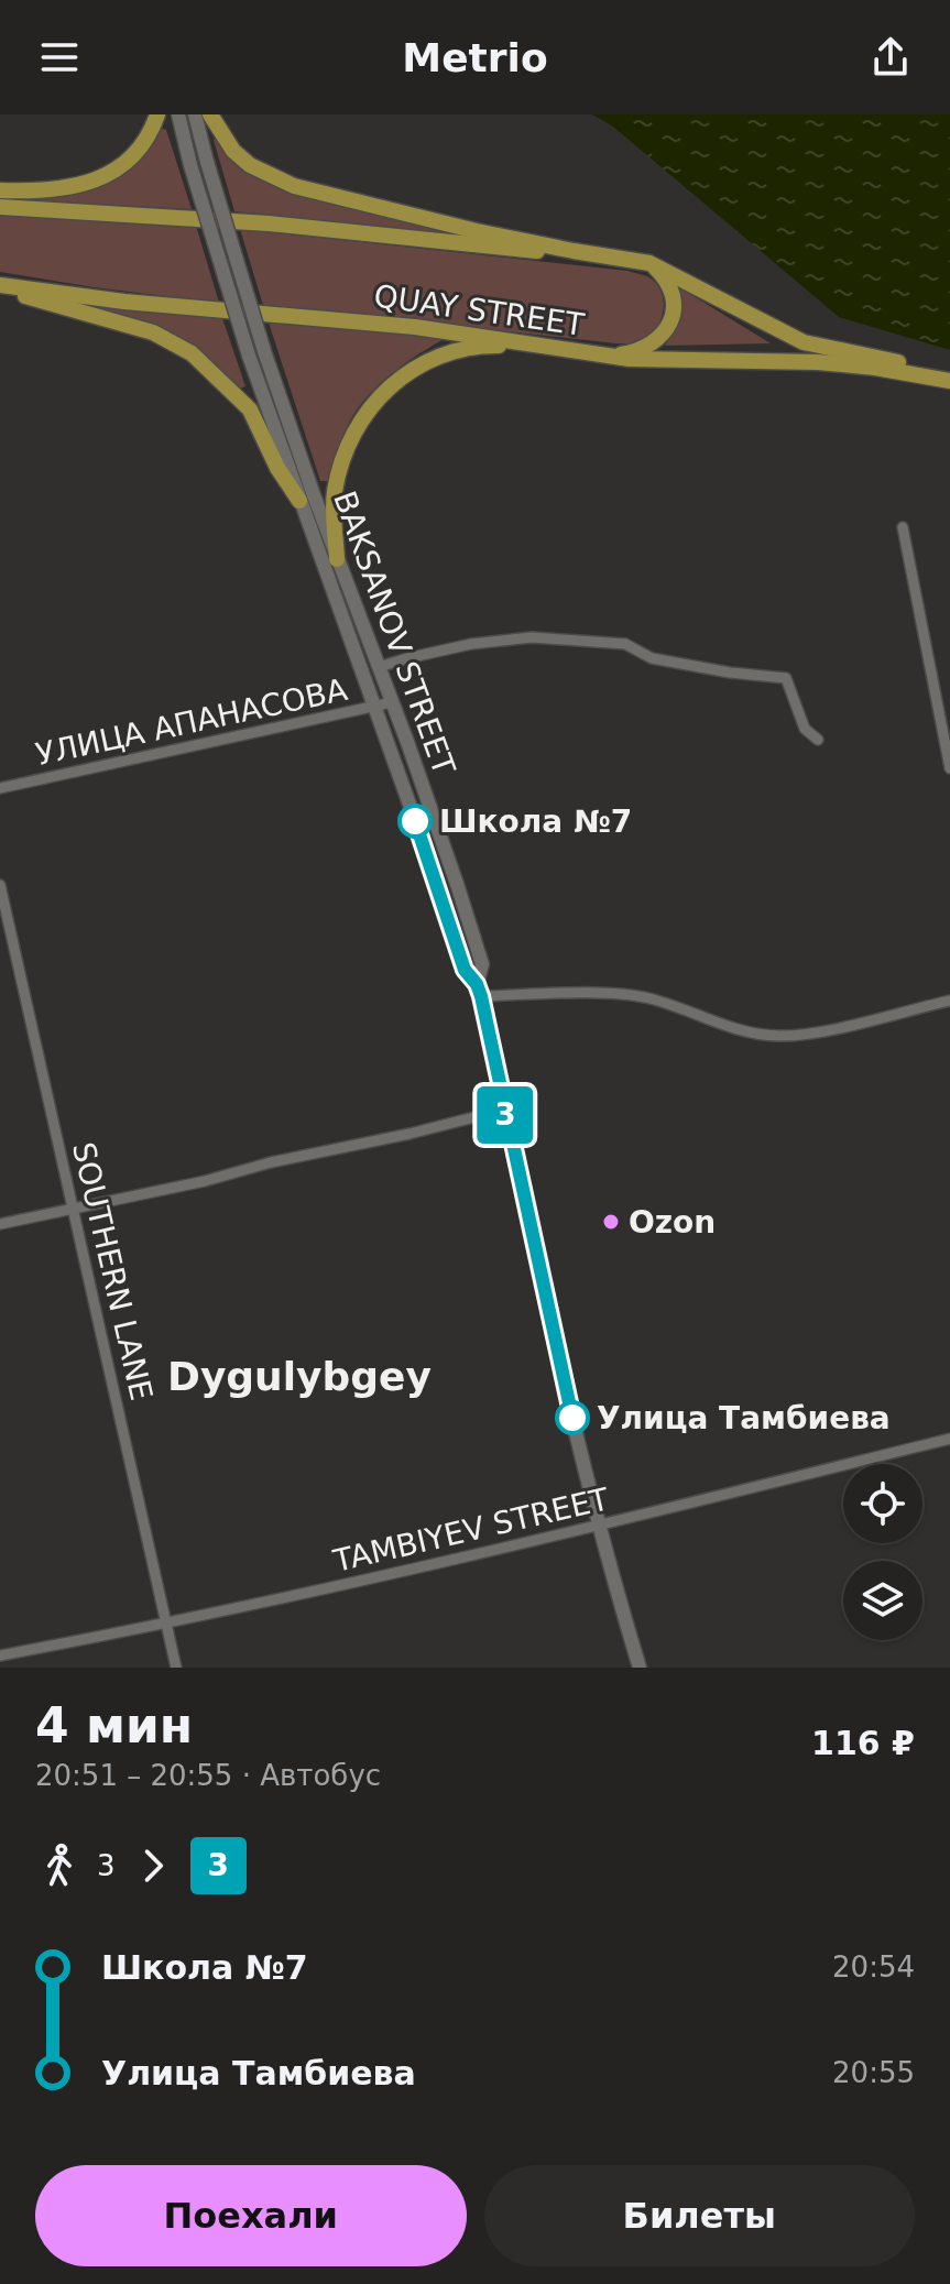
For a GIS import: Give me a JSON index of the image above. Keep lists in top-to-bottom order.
{
  "streets": {
    "main road": ["QUAY STREET", "BAKSANOV STREET"],
    "street": ["УЛИЦА АПАНАСОВА", "SOUTHERN LANE", "TAMBIYEV STREET"]
  },
  "crossings": [
    ["BAKSANOV STREET", "УЛИЦА АПАНАСОВА"],
    ["BAKSANOV STREET", "TAMBIYEV STREET"],
    ["SOUTHERN LANE", "TAMBIYEV STREET"]
  ],
  "districts": ["Dygulybgey"],
  "places": ["Школа №7", "Ozon", "Улица Тамбиева"],
  "lines": ["bus line 3"],
  "page": {
    "header": "Metrio",
    "on_map": "3",
    "heading": ["4 мин", "20:51 – 20:55 · Автобус", "116 ₽"],
    "legs": ["3", "3"],
    "list": [
      {
        "name": "Школа №7",
        "value": "20:54"
      },
      {
        "name": "Улица Тамбиева",
        "value": "20:55"
      }
    ],
    "buttons": ["Поехали", "Билеты"]
  }
}
